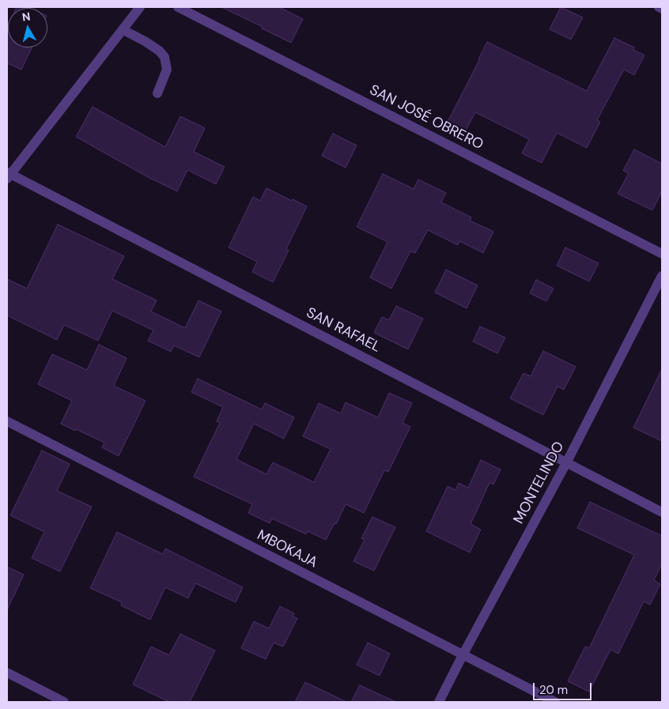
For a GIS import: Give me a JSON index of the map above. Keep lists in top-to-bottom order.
{
  "streets": {
    "street": [
      "SAN JOSÉ OBRERO",
      "SAN RAFAEL",
      "MONTELINDO",
      "MBOKAJA"
    ]
  },
  "crossings": [
    ["SAN RAFAEL", "MONTELINDO"],
    ["MONTELINDO", "MBOKAJA"]
  ],
  "scale_bar": "20 m",
  "north": "top"
}
